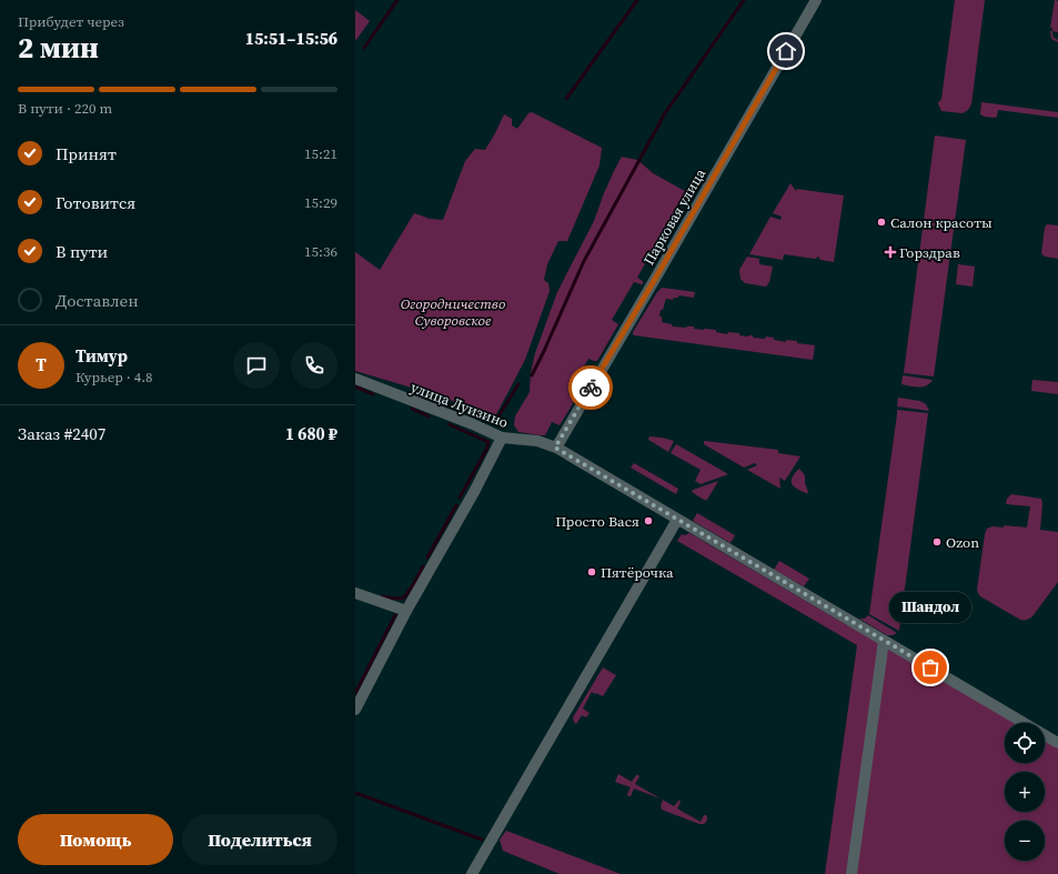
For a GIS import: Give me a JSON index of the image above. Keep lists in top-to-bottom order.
{
  "streets": {
    "street": ["Парковая улица", "улица Луизино"]
  },
  "crossings": [
    ["Парковая улица", "улица Луизино"]
  ],
  "parks": ["Огородничество Суворовское"],
  "places": {
    "other": [
      "Салон красоты",
      "Просто Вася",
      "Ozon",
      "Пятёрочка",
      "Шандол"
    ],
    "health": ["Горздрав"]
  },
  "page": {
    "heading": ["2 мин", "Прибудет через", "15:51–15:56"],
    "panel": [
      "Тимур",
      "Курьер · 4.8",
      "Заказ #2407",
      "1 680 ₽"
    ],
    "bar": "В пути · 220 m",
    "list": [
      ["Принят", "15:21"],
      ["Готовится", "15:29"],
      ["В пути", "15:36"],
      "Доставлен"
    ],
    "round": "Т",
    "bubble": "Шандол",
    "map_buttons": ["+", "−"],
    "buttons": ["Помощь", "Поделиться"]
  }
}
